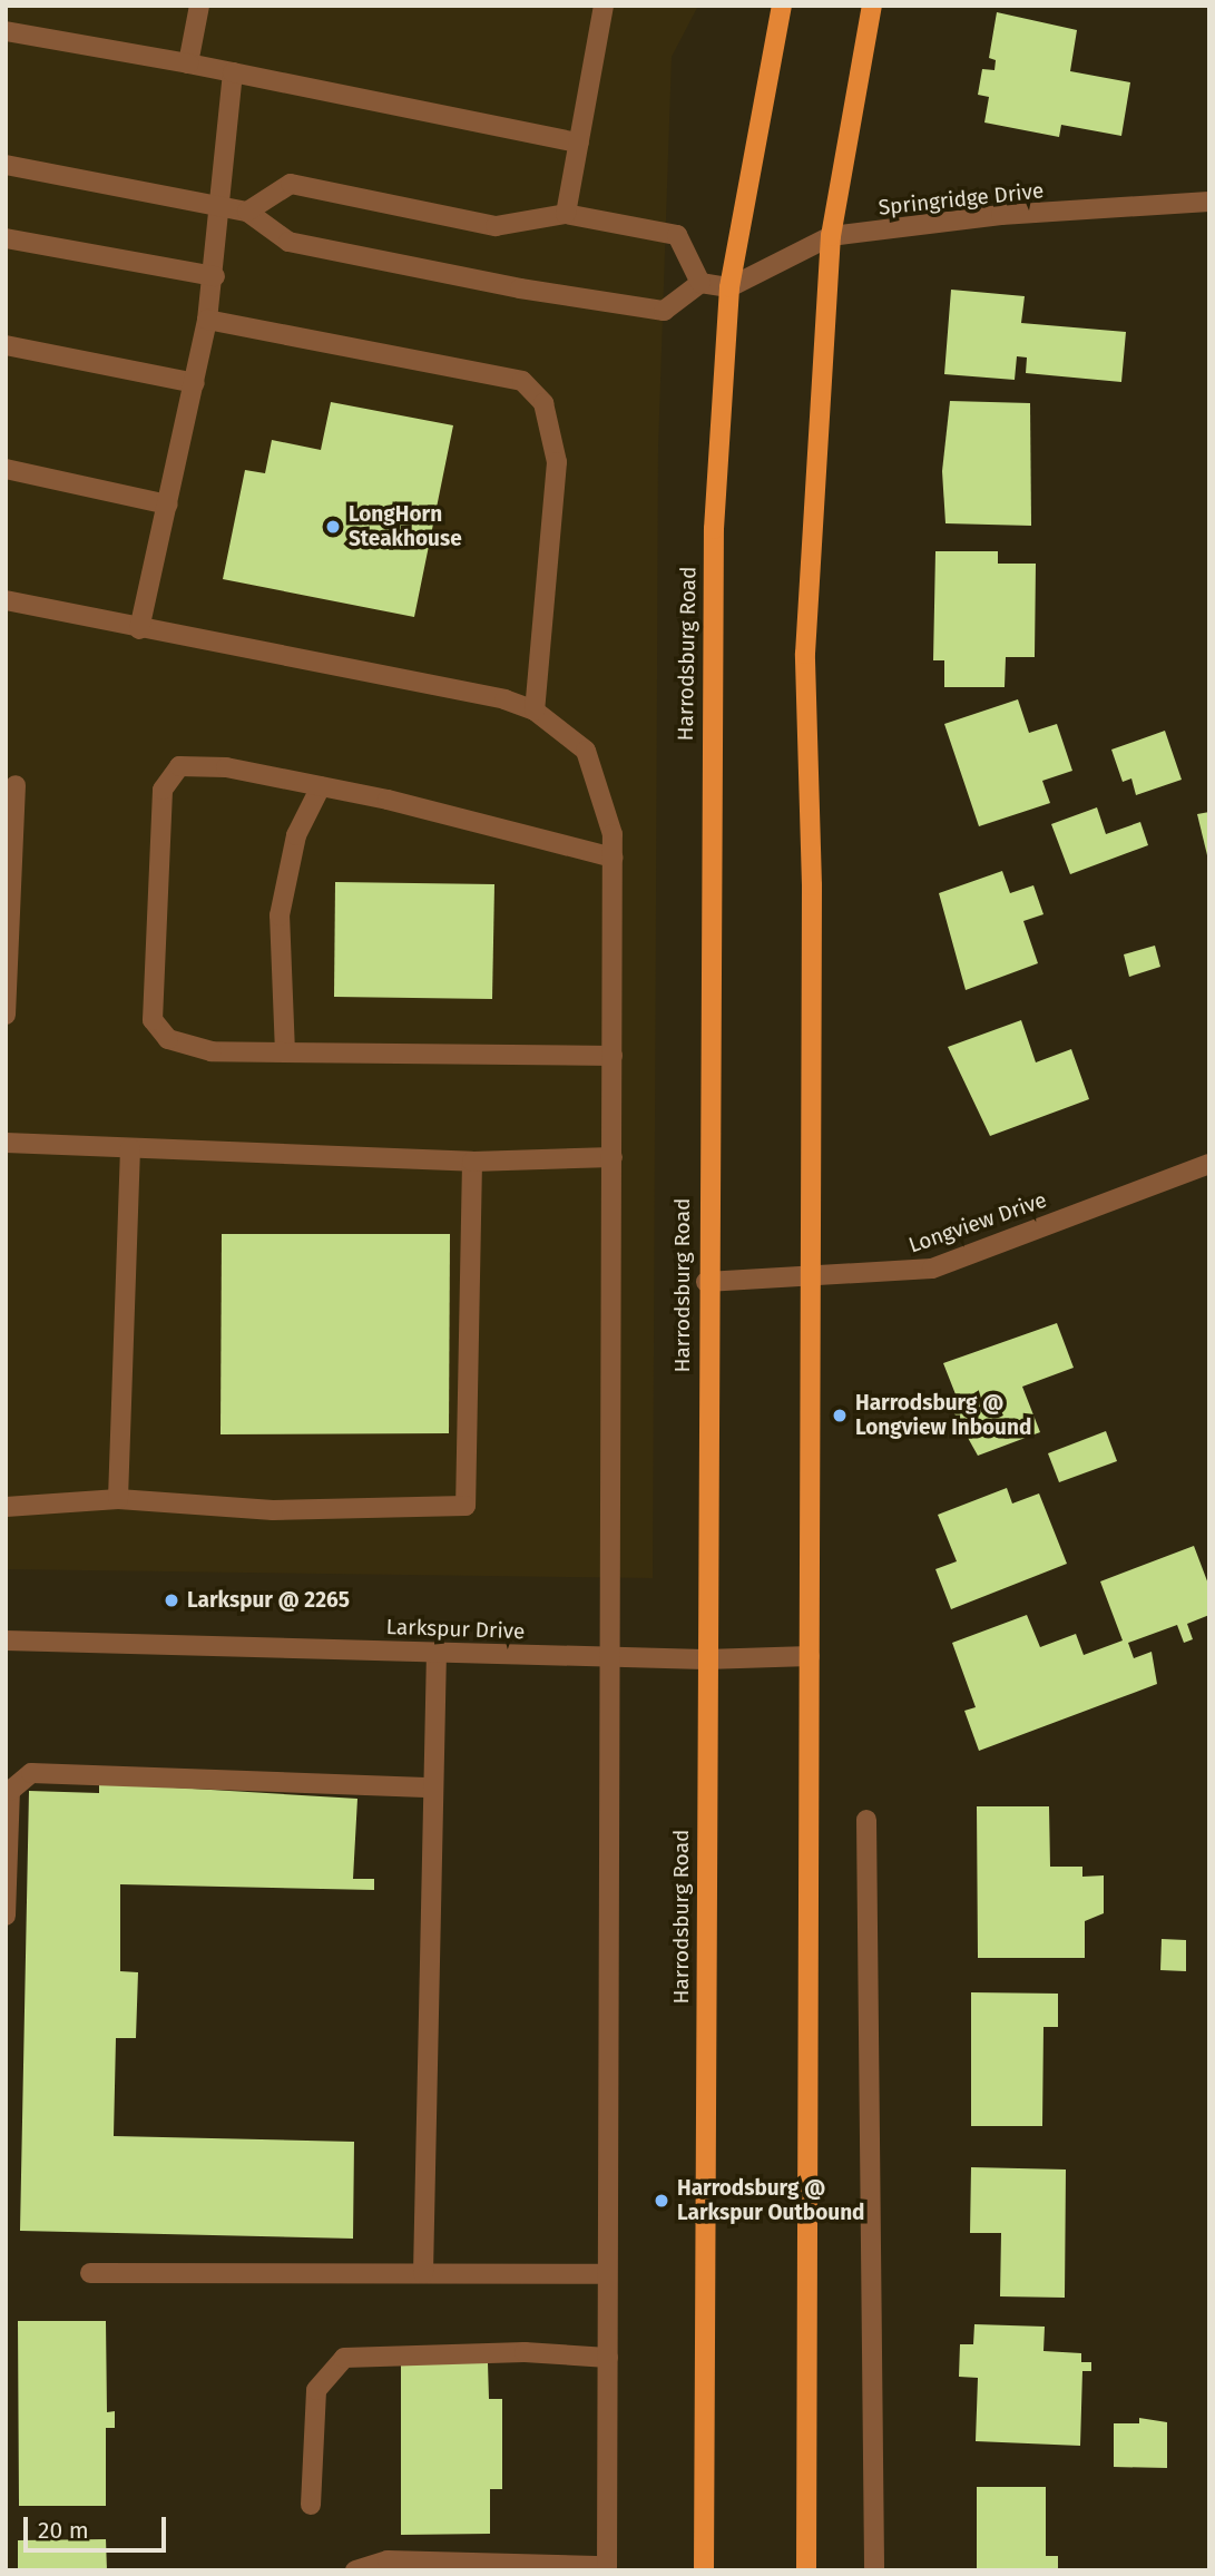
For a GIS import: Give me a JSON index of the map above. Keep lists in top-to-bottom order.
{
  "streets": {
    "main road": ["Harrodsburg Road"],
    "street": ["Springridge Drive", "Longview Drive", "Larkspur Drive"]
  },
  "crossings": [
    ["Springridge Drive", "Harrodsburg Road"],
    ["Harrodsburg Road", "Longview Drive"],
    ["Harrodsburg Road", "Larkspur Drive"]
  ],
  "places": [
    "LongHorn Steakhouse",
    "Harrodsburg @ Longview Inbound",
    "Larkspur @ 2265",
    "Harrodsburg @ Larkspur Outbound"
  ],
  "scale_bar": "20 m"
}
